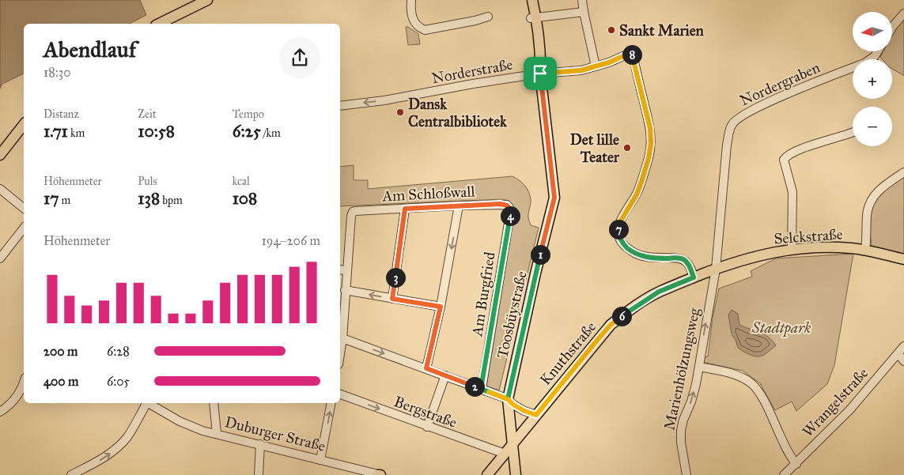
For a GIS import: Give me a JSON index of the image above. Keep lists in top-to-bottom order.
{
  "streets": {
    "main road": ["Selckstraße", "Toosbüystraße", "Knuthstraße"],
    "street": [
      "Norderstraße",
      "Nordergraben",
      "Am Schloßwall",
      "Am Burgfried",
      "Marienhölzungsweg",
      "Wrangelstraße",
      "Bergstraße",
      "Duburger Straße"
    ]
  },
  "crossings": [
    ["Norderstraße", "Toosbüystraße"],
    ["Norderstraße", "Knuthstraße"],
    ["Nordergraben", "Selckstraße"],
    ["Nordergraben", "Knuthstraße"],
    ["Nordergraben", "Marienhölzungsweg"],
    ["Am Schloßwall", "Am Burgfried"],
    ["Selckstraße", "Knuthstraße"],
    ["Selckstraße", "Marienhölzungsweg"],
    ["Toosbüystraße", "Knuthstraße"],
    ["Knuthstraße", "Marienhölzungsweg"],
    ["Knuthstraße", "Bergstraße"]
  ],
  "one_way": ["Marienhölzungsweg"],
  "parks": ["Stadtpark"],
  "places": ["Sankt Marien", "Dansk Centralbibliotek", "Det lille Teater"],
  "north": "left",
  "page": {
    "map_buttons": ["+", "−"],
    "heading": ["Abendlauf", "18:30"],
    "pins": [
      "8",
      "4",
      "7",
      "1",
      "3",
      "6",
      "2"
    ],
    "stats": [
      ["Distanz", "1.71 km"],
      ["Zeit", "10:58"],
      ["Tempo", "6:25 /km"],
      ["Höhenmeter", "17 m"],
      ["Puls", "138 bpm"],
      ["kcal", "108"]
    ],
    "chart": ["Höhenmeter", "194–206 m"],
    "list": [
      {
        "name": "200 m",
        "note": "6:28"
      },
      {
        "name": "400 m",
        "note": "6:05"
      }
    ]
  }
}
